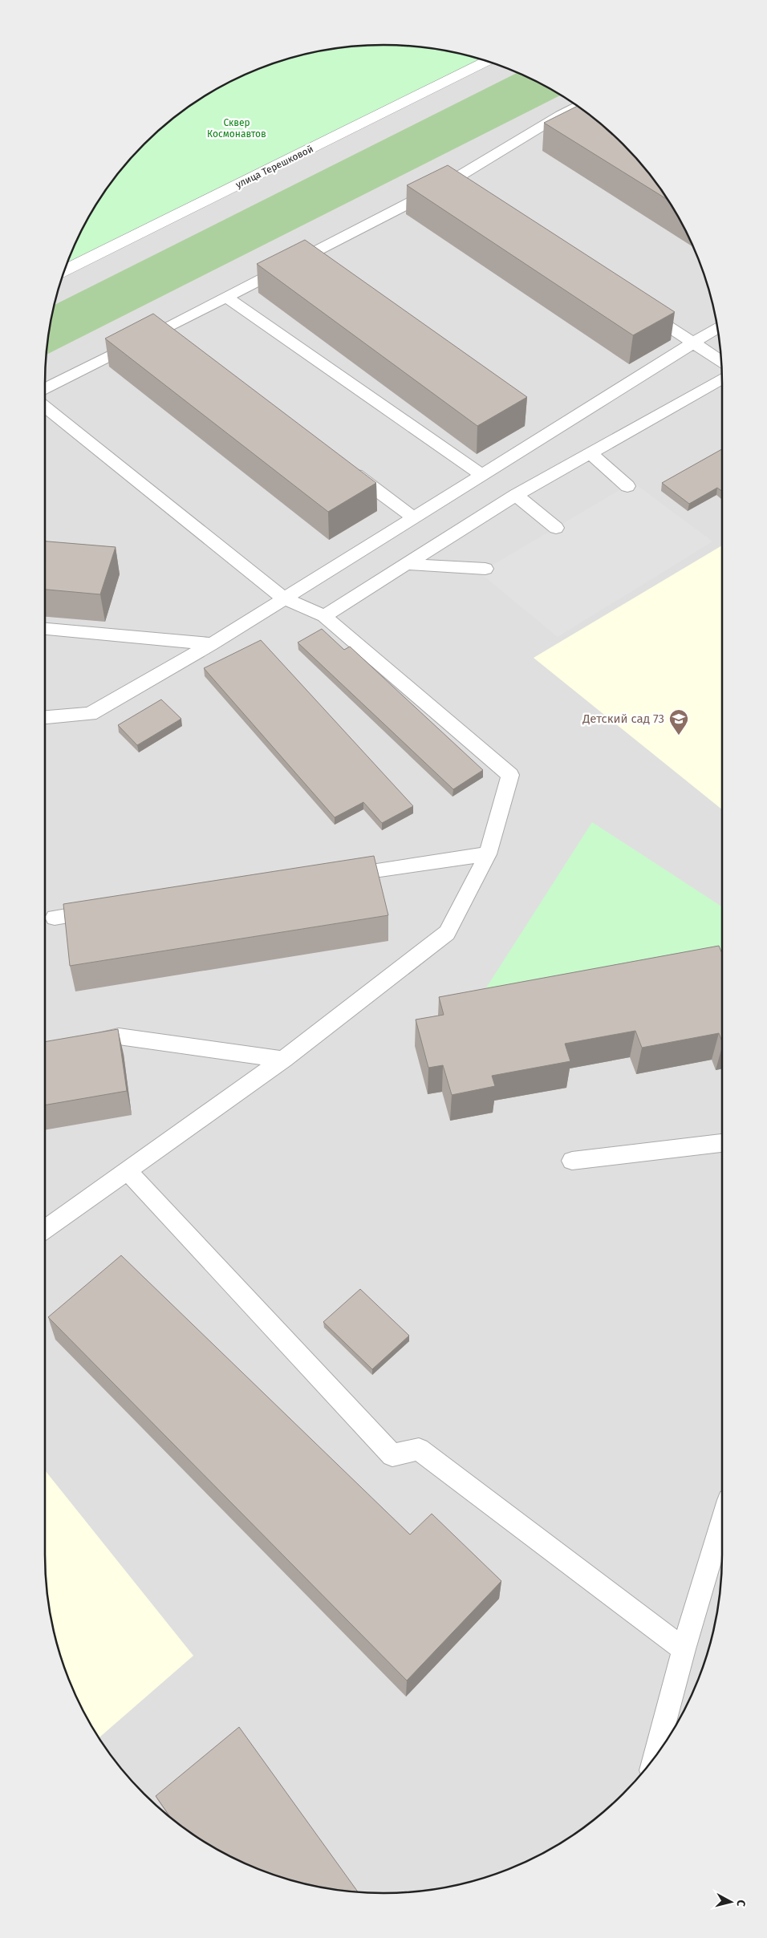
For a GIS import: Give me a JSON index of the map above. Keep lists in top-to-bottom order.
{
  "streets": {
    "street": ["улица Терешковой"]
  },
  "parks": ["Сквер Космонавтов"],
  "places": {
    "school or university": ["Детский сад 73"]
  },
  "north": "right"
}
